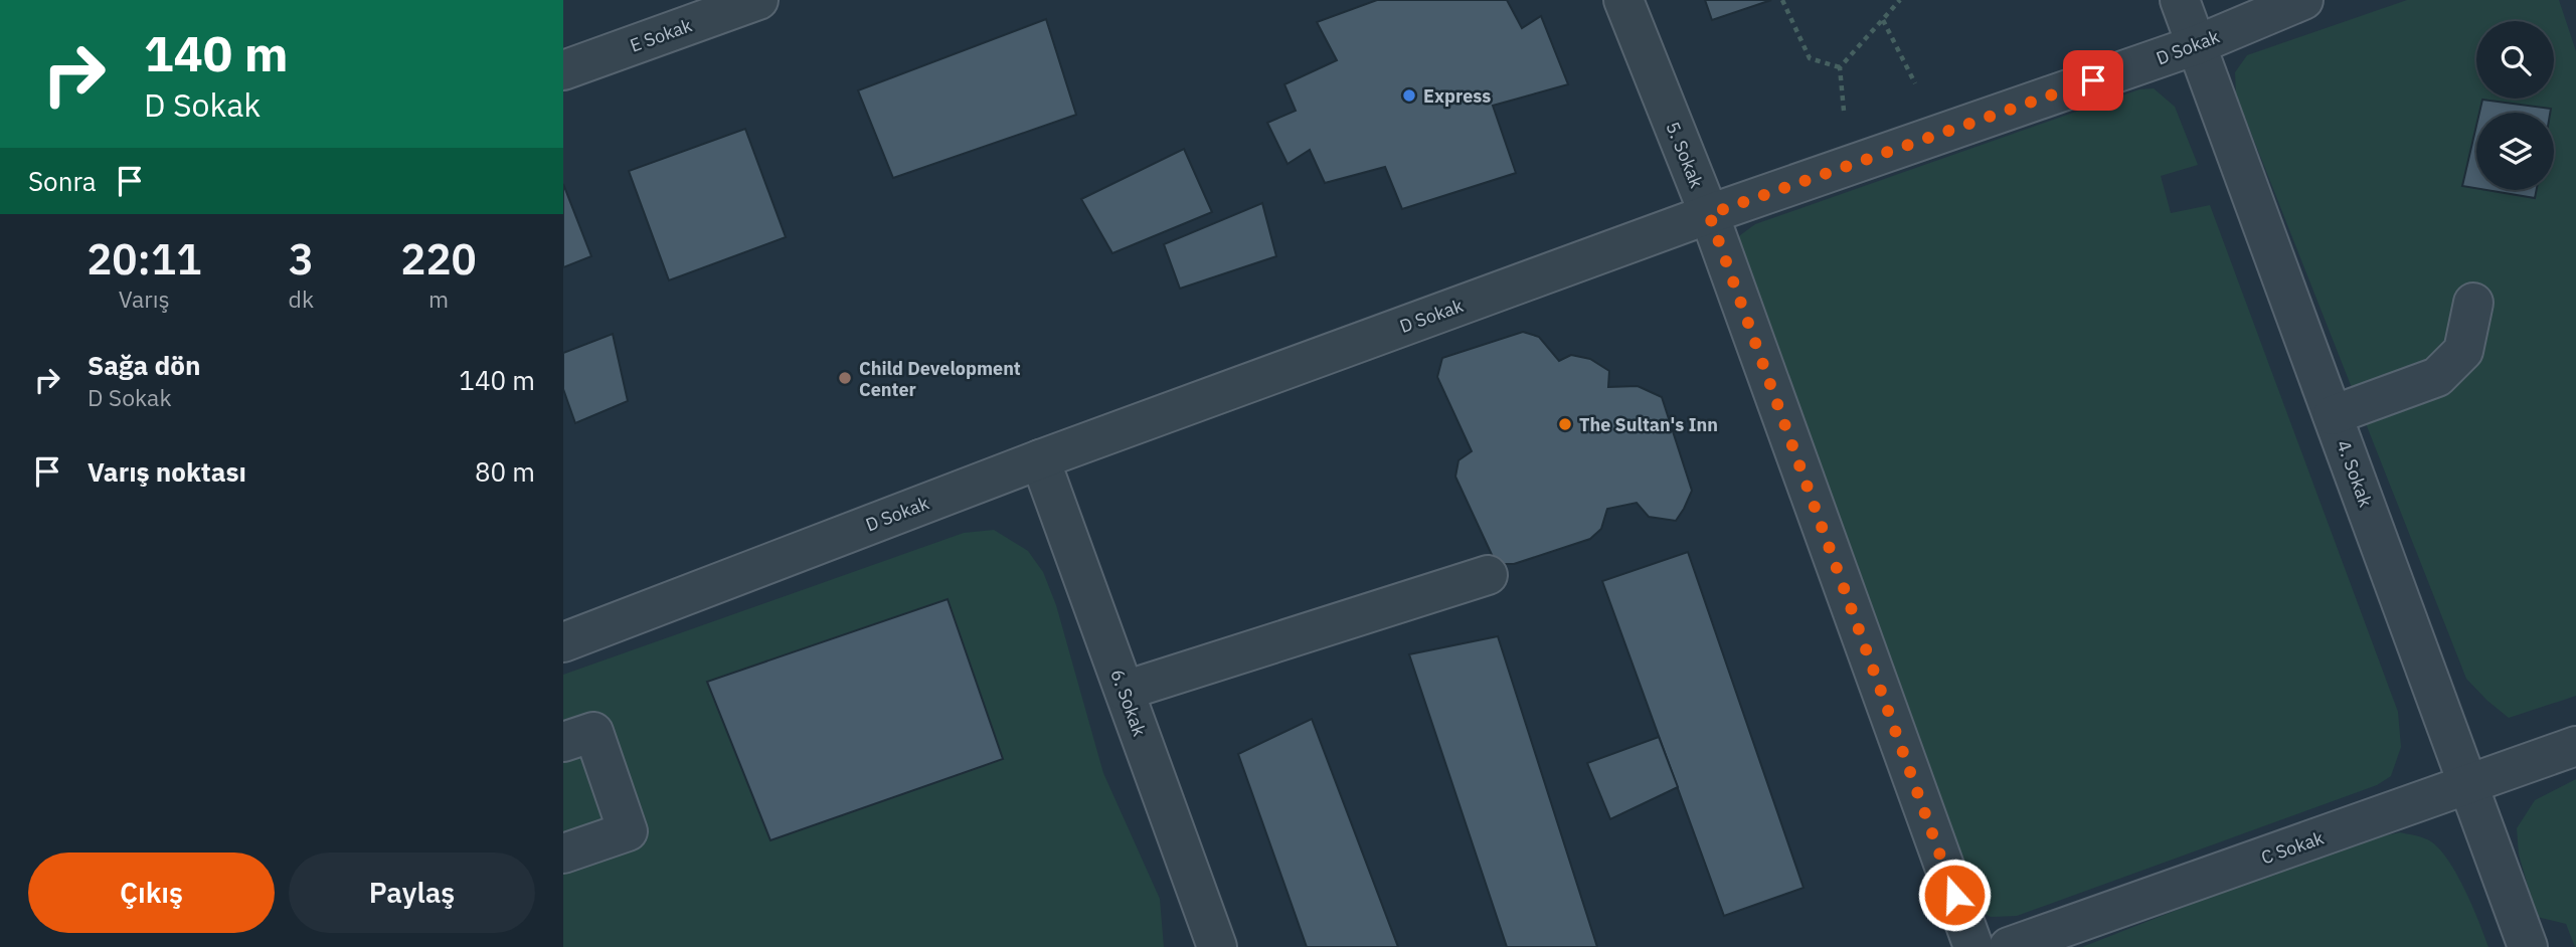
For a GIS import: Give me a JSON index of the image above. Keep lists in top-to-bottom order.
{
  "streets": {
    "lane": [
      "E Sokak",
      "D Sokak",
      "5. Sokak",
      "4. Sokak",
      "6. Sokak",
      "C Sokak"
    ]
  },
  "crossings": [
    ["D Sokak", "5. Sokak"],
    ["D Sokak", "4. Sokak"],
    ["D Sokak", "6. Sokak"],
    ["4. Sokak", "C Sokak"]
  ],
  "places": ["Express", "Child Development Center", "The Sultan's Inn"],
  "page": {
    "turn": ["140 m", "D Sokak"],
    "then": "Sonra",
    "eta": [
      "20:11",
      "Varış",
      "3",
      "dk",
      "220",
      "m"
    ],
    "list": [
      {
        "name": "Sağa dön",
        "note": "D Sokak",
        "value": "140 m"
      },
      {
        "name": "Varış noktası",
        "value": "80 m"
      }
    ],
    "buttons": ["Çıkış", "Paylaş"]
  }
}
